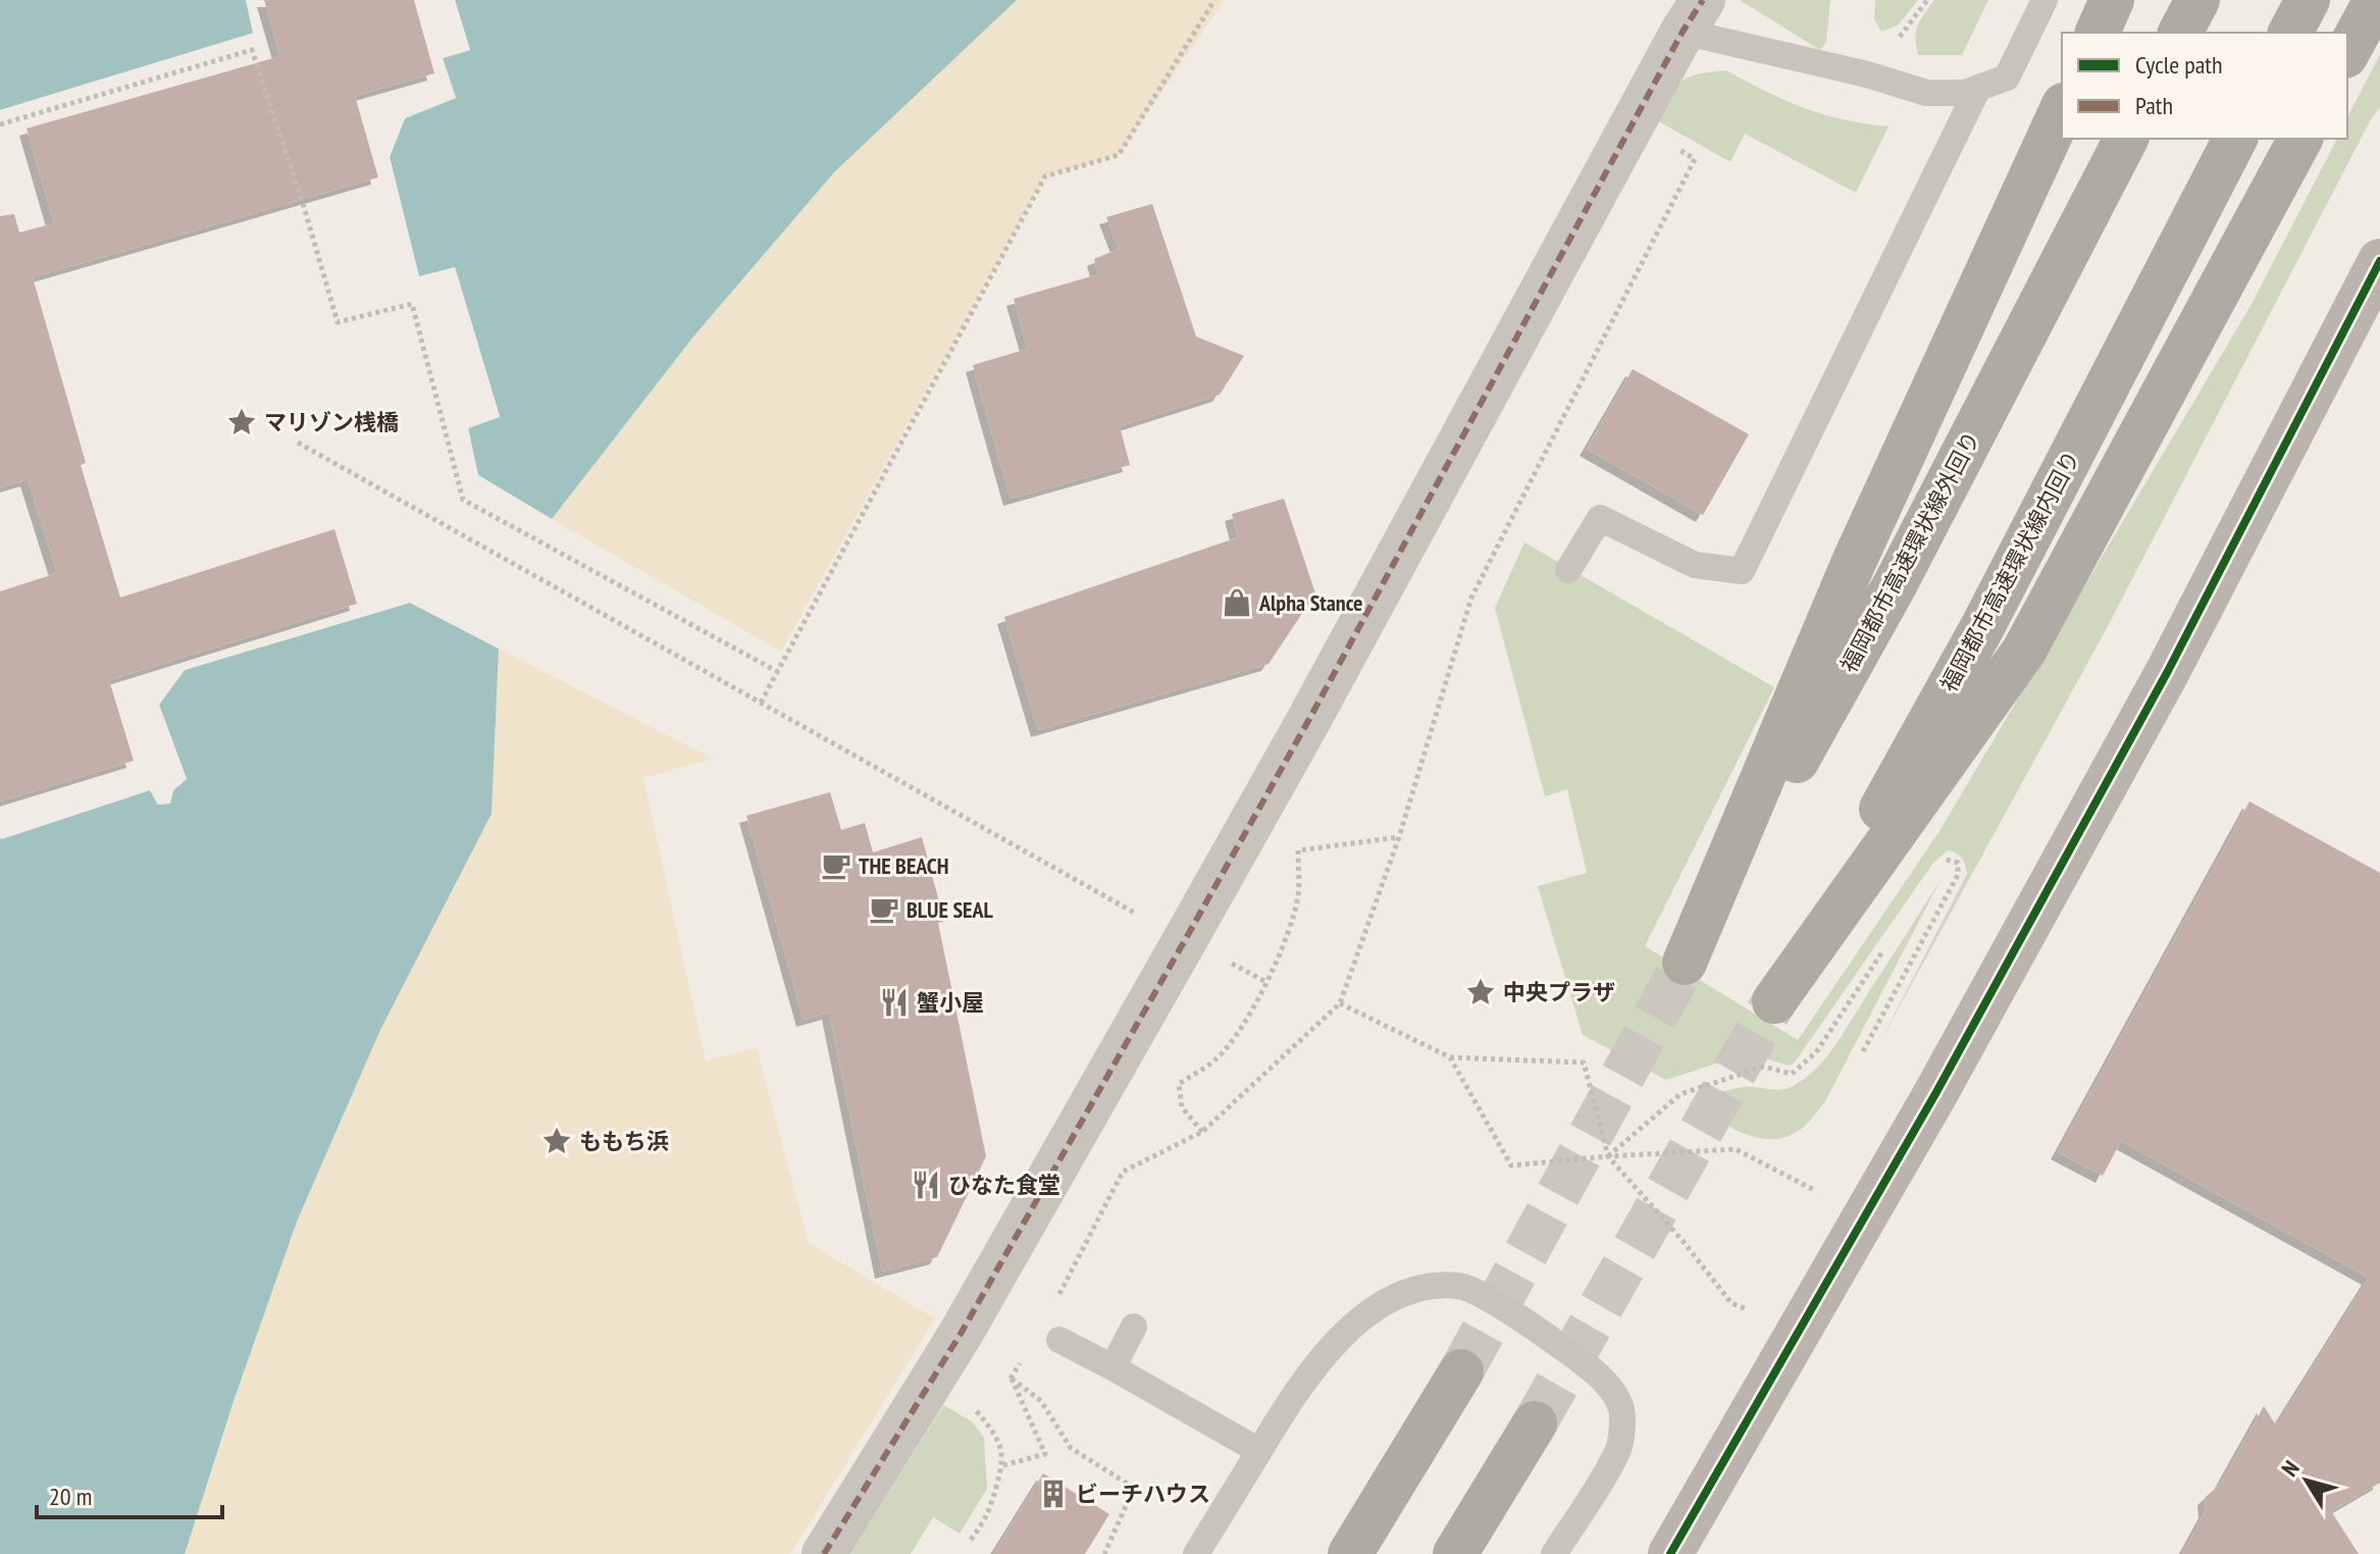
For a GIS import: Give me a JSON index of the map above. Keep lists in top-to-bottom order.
{
  "streets": {
    "highway": ["福岡都市高速環状線外回り", "福岡都市高速環状線内回り"]
  },
  "places": {
    "place": ["マリゾン桟橋", "中央プラザ", "ももち浜"],
    "shop": ["Alpha Stance"],
    "cafe": ["THE BEACH", "BLUE SEAL"],
    "restaurant": ["蟹小屋", "ひなた食堂"],
    "building": ["ビーチハウス"]
  },
  "legend": ["Cycle path", "Path"],
  "scale_bar": "20 m",
  "north": "top left"
}
